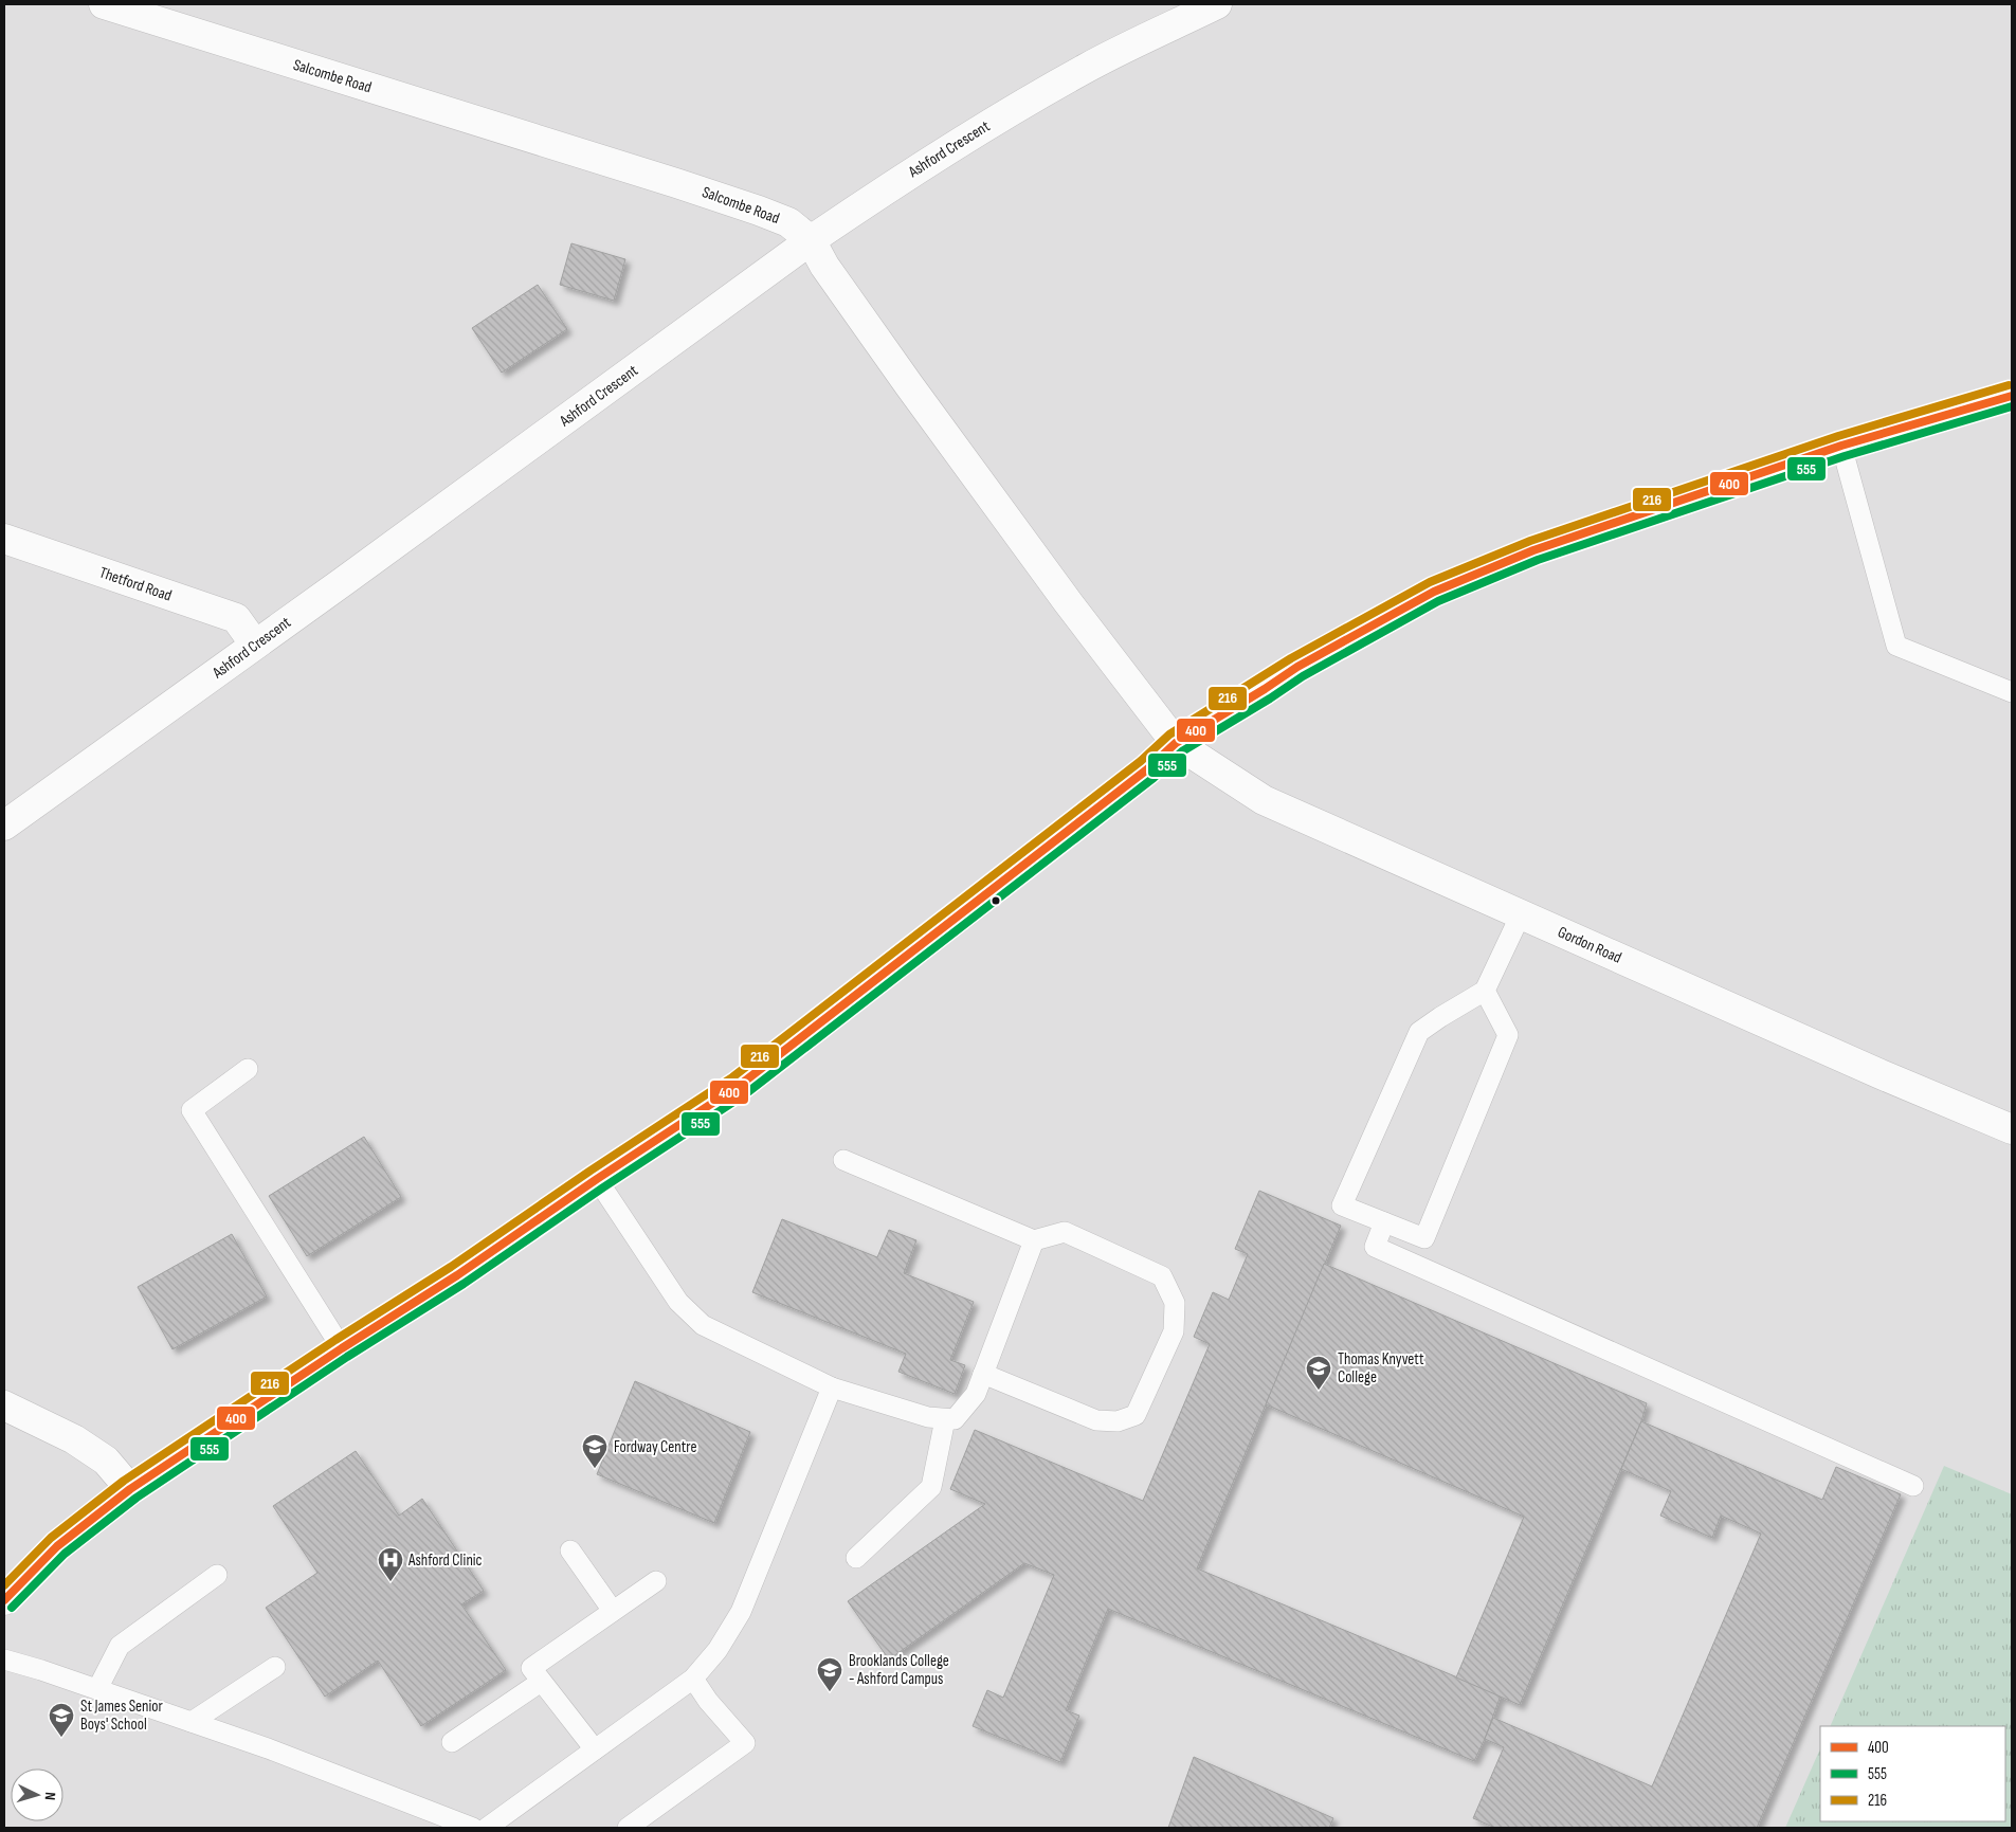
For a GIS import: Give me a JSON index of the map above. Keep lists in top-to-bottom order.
{
  "streets": {
    "street": [
      "Salcombe Road",
      "Ashford Crescent",
      "Thetford Road",
      "Gordon Road"
    ]
  },
  "crossings": [
    ["Salcombe Road", "Ashford Crescent"],
    ["Salcombe Road", "Gordon Road"],
    ["Ashford Crescent", "Thetford Road"]
  ],
  "places": {
    "school or university": [
      "Thomas Knyvett College",
      "Fordway Centre",
      "Brooklands College - Ashford Campus",
      "St James Senior Boys' School"
    ],
    "hospital": ["Ashford Clinic"]
  },
  "lines": ["transit line 216", "transit line 400", "transit line 555"],
  "legend": ["400", "555", "216"],
  "north": "right"
}
